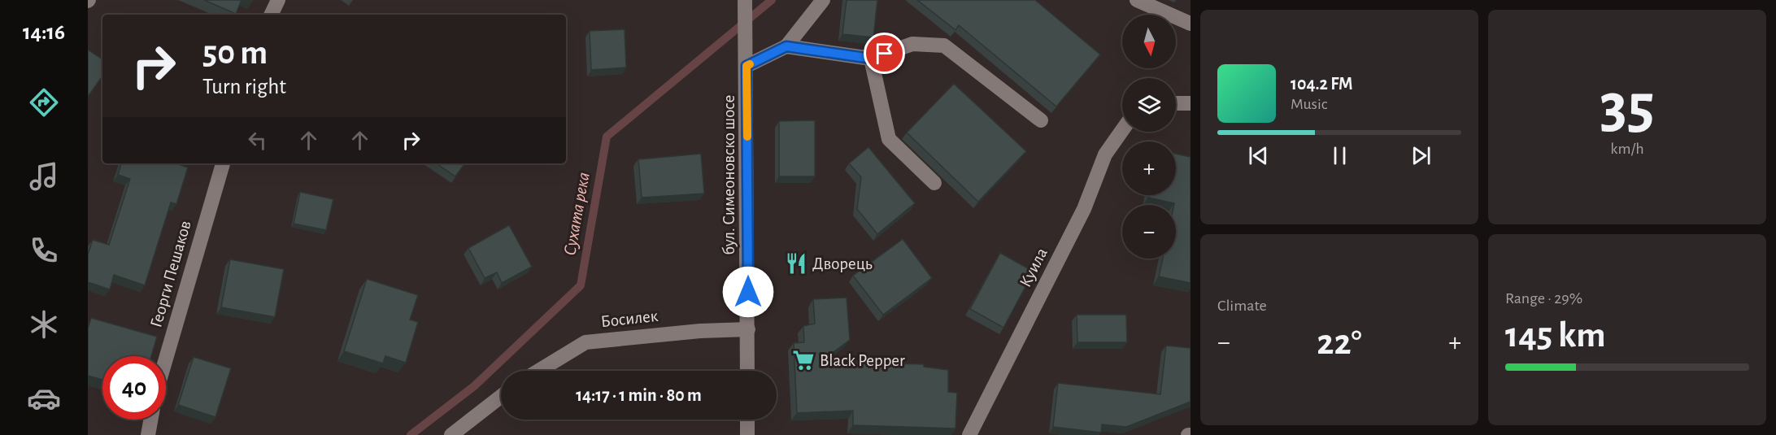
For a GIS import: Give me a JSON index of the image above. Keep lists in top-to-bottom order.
{
  "streets": {
    "street": [
      "бул. Симеоновско шосе",
      "Куила",
      "Георги Пешаков",
      "Босилек"
    ]
  },
  "crossings": [
    ["бул. Симеоновско шосе", "Босилек"]
  ],
  "water": ["Сухата река"],
  "places": {
    "restaurant": ["Дворець"],
    "supermarket": ["Black Pepper"]
  },
  "north": "bottom",
  "page": {
    "tabs": "14:16",
    "tile": [
      ["35", "km/h"],
      "Climate",
      ["Range · 29%", "145 km"]
    ],
    "map_buttons": ["+", "−"],
    "turn": ["50 m", "Turn right"],
    "song": ["104.2 FM", "Music"],
    "heat": ["−", "22°", "+"],
    "limit": "40",
    "trip": "14:17 · 1 min · 80 m"
  }
}
